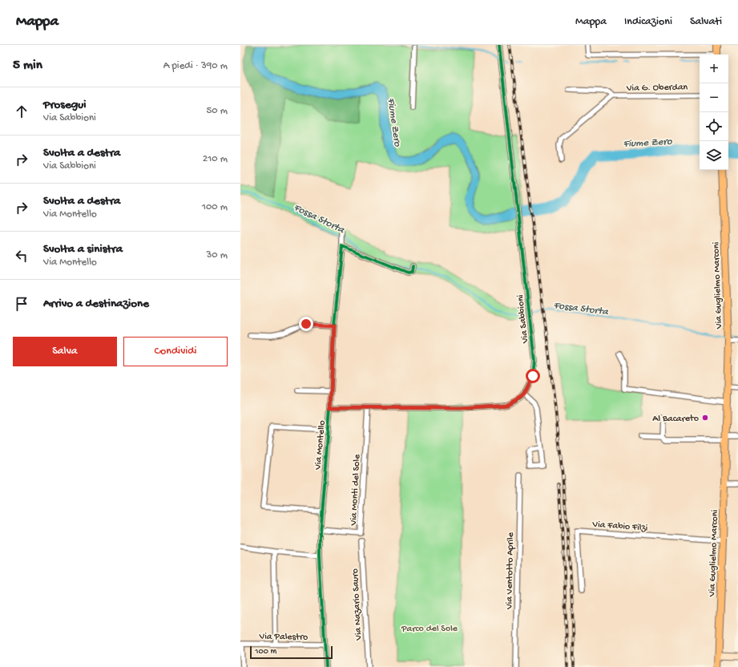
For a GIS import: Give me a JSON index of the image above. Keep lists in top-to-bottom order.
{
  "streets": {
    "main road": ["Via Guglielmo Marconi"],
    "street": [
      "Via G. Oberdan",
      "Via Sabbioni",
      "Via Montello",
      "Via Monti del Sole",
      "Via Fabio Filzi",
      "Via Ventotto Aprile",
      "Via Nazario Sauro",
      "Via Palestro"
    ]
  },
  "crossings": [
    ["Via Guglielmo Marconi", "Via Fabio Filzi"],
    ["Via Montello", "Via Monti del Sole"],
    ["Via Montello", "Via Palestro"]
  ],
  "water": ["Fiume Zero", "Fossa Storta"],
  "parks": ["Parco del Sole"],
  "places": ["Al Bacareto"],
  "scale_bar": "100 m",
  "page": {
    "header": "Mappa",
    "nav": ["Mappa", "Indicazioni", "Salvati"],
    "heading": ["5 min", "A piedi · 390 m"],
    "map_buttons": ["+", "−"],
    "list": [
      ["Prosegui", "Via Sabbioni", "50 m"],
      ["Svolta a destra", "Via Sabbioni", "210 m"],
      ["Svolta a destra", "Via Montello", "100 m"],
      ["Svolta a sinistra", "Via Montello", "30 m"],
      "Arrivo a destinazione"
    ],
    "buttons": ["Salva", "Condividi"],
    "scale": "100 m"
  }
}
